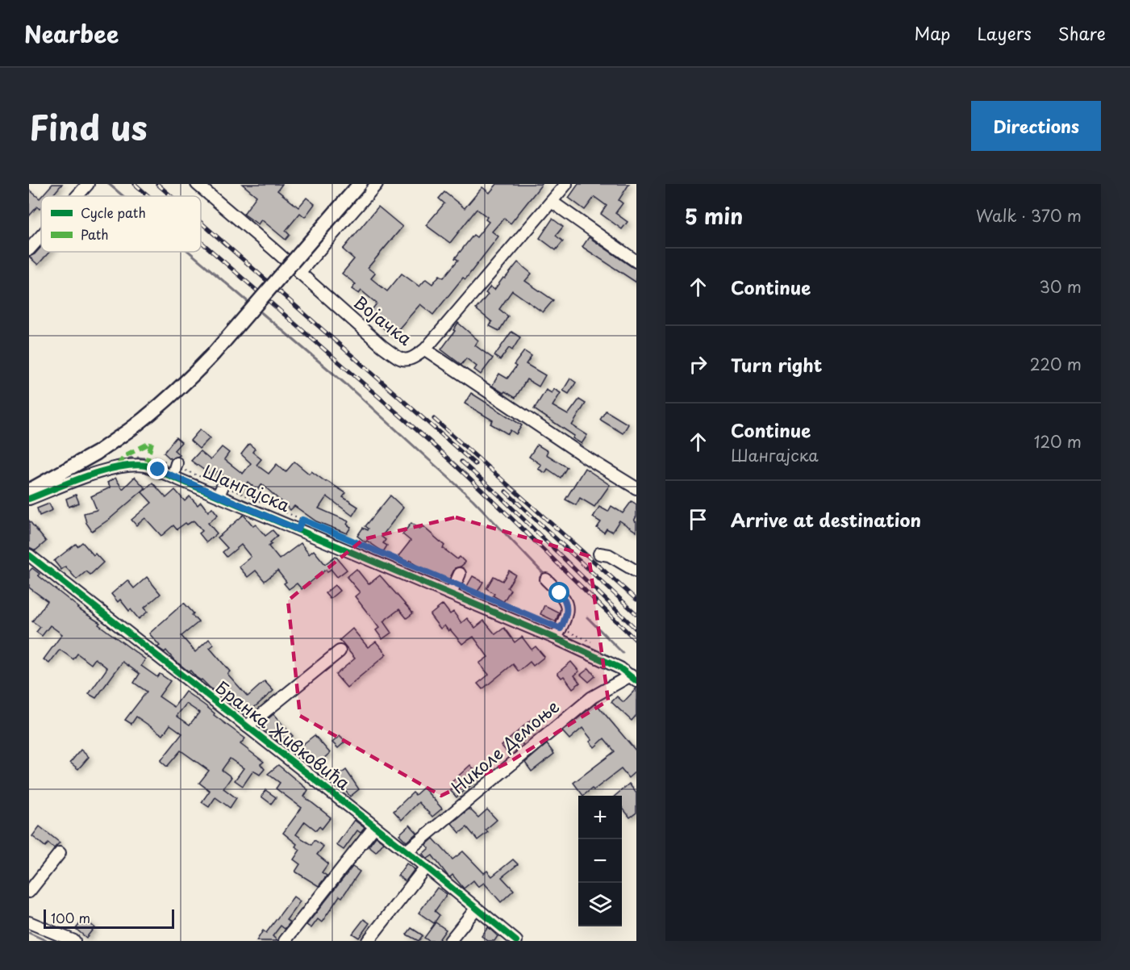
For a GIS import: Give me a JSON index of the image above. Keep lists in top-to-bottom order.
{
  "streets": {
    "street": [
      "Војачка",
      "Шангајска",
      "Бранка Живковића",
      "Николе Демоње"
    ]
  },
  "crossings": [
    ["Шангајска", "Николе Демоње"],
    ["Бранка Живковића", "Николе Демоње"]
  ],
  "legend": ["Cycle path", "Path"],
  "scale_bar": "100 m",
  "page": {
    "header": "Nearbee",
    "nav": ["Map", "Layers", "Share"],
    "title": "Find us",
    "buttons": "Directions",
    "heading": ["5 min", "Walk · 370 m"],
    "list": [
      ["Continue", "30 m"],
      ["Turn right", "220 m"],
      ["Continue", "Шангајска", "120 m"],
      "Arrive at destination"
    ],
    "map_buttons": ["+", "−"],
    "scale": "100 m"
  }
}
